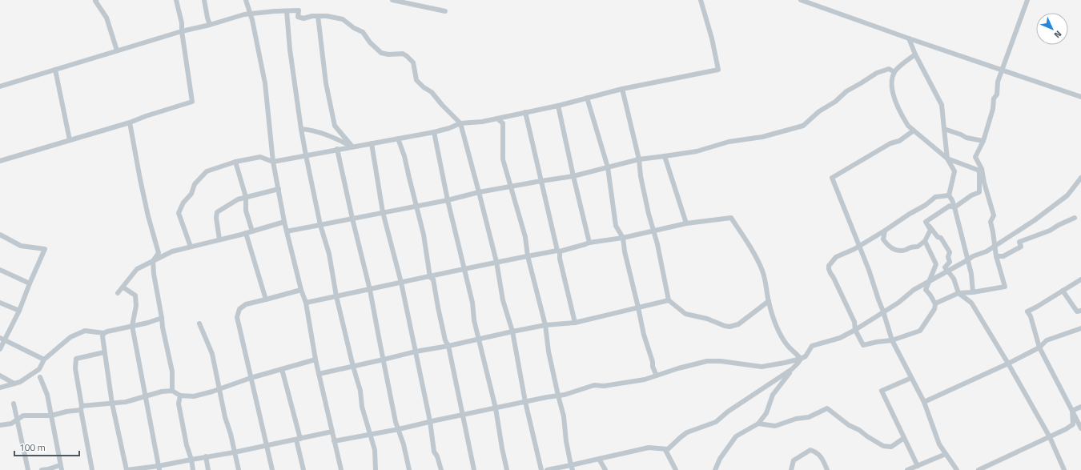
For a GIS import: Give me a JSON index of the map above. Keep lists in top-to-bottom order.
{
  "scale_bar": "100 m",
  "north": "bottom right"
}
